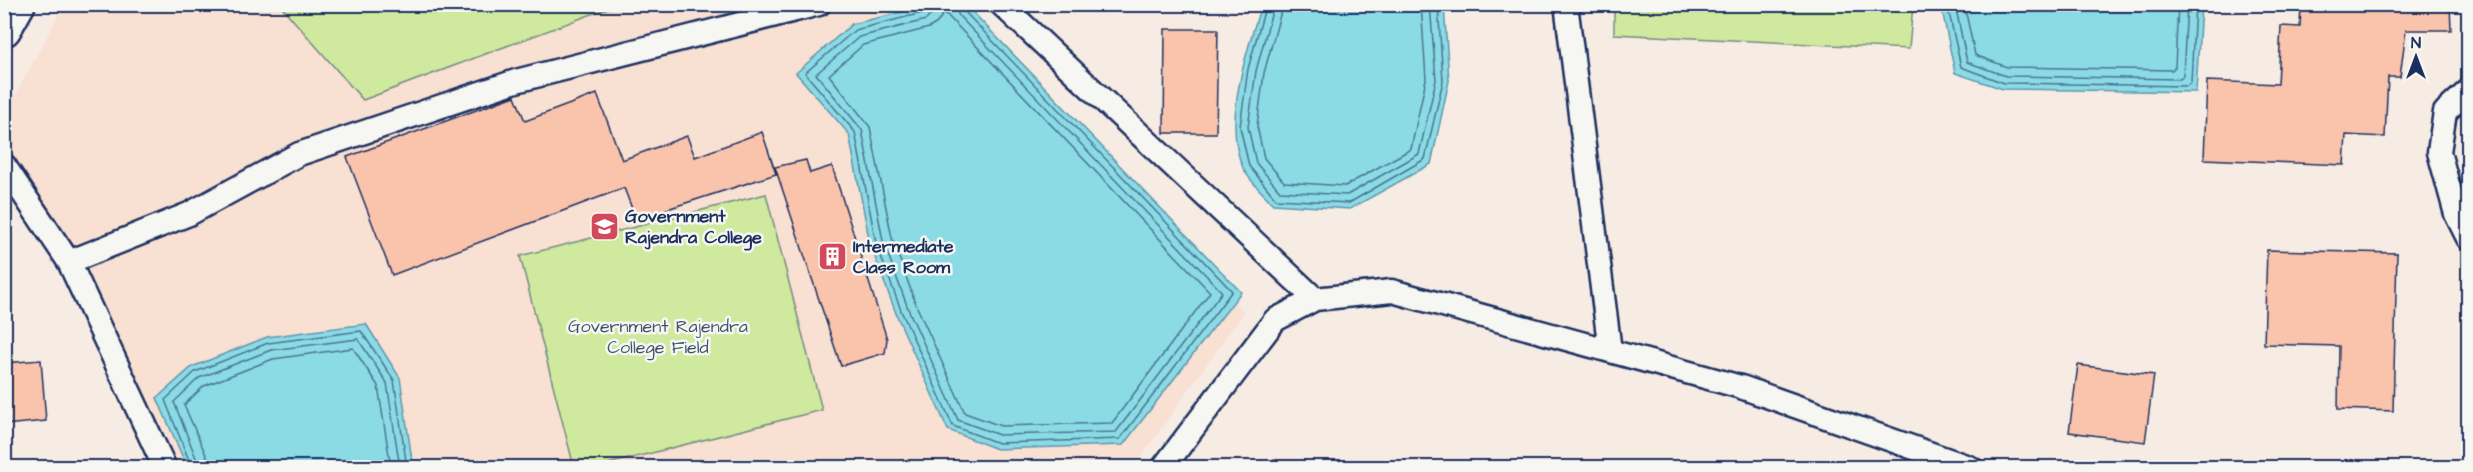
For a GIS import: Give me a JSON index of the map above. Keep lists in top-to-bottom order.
{
  "parks": ["Government Rajendra College Field"],
  "places": {
    "school or university": ["Government Rajendra College"],
    "building": ["Intermediate Class Room"]
  },
  "north": "top"
}
